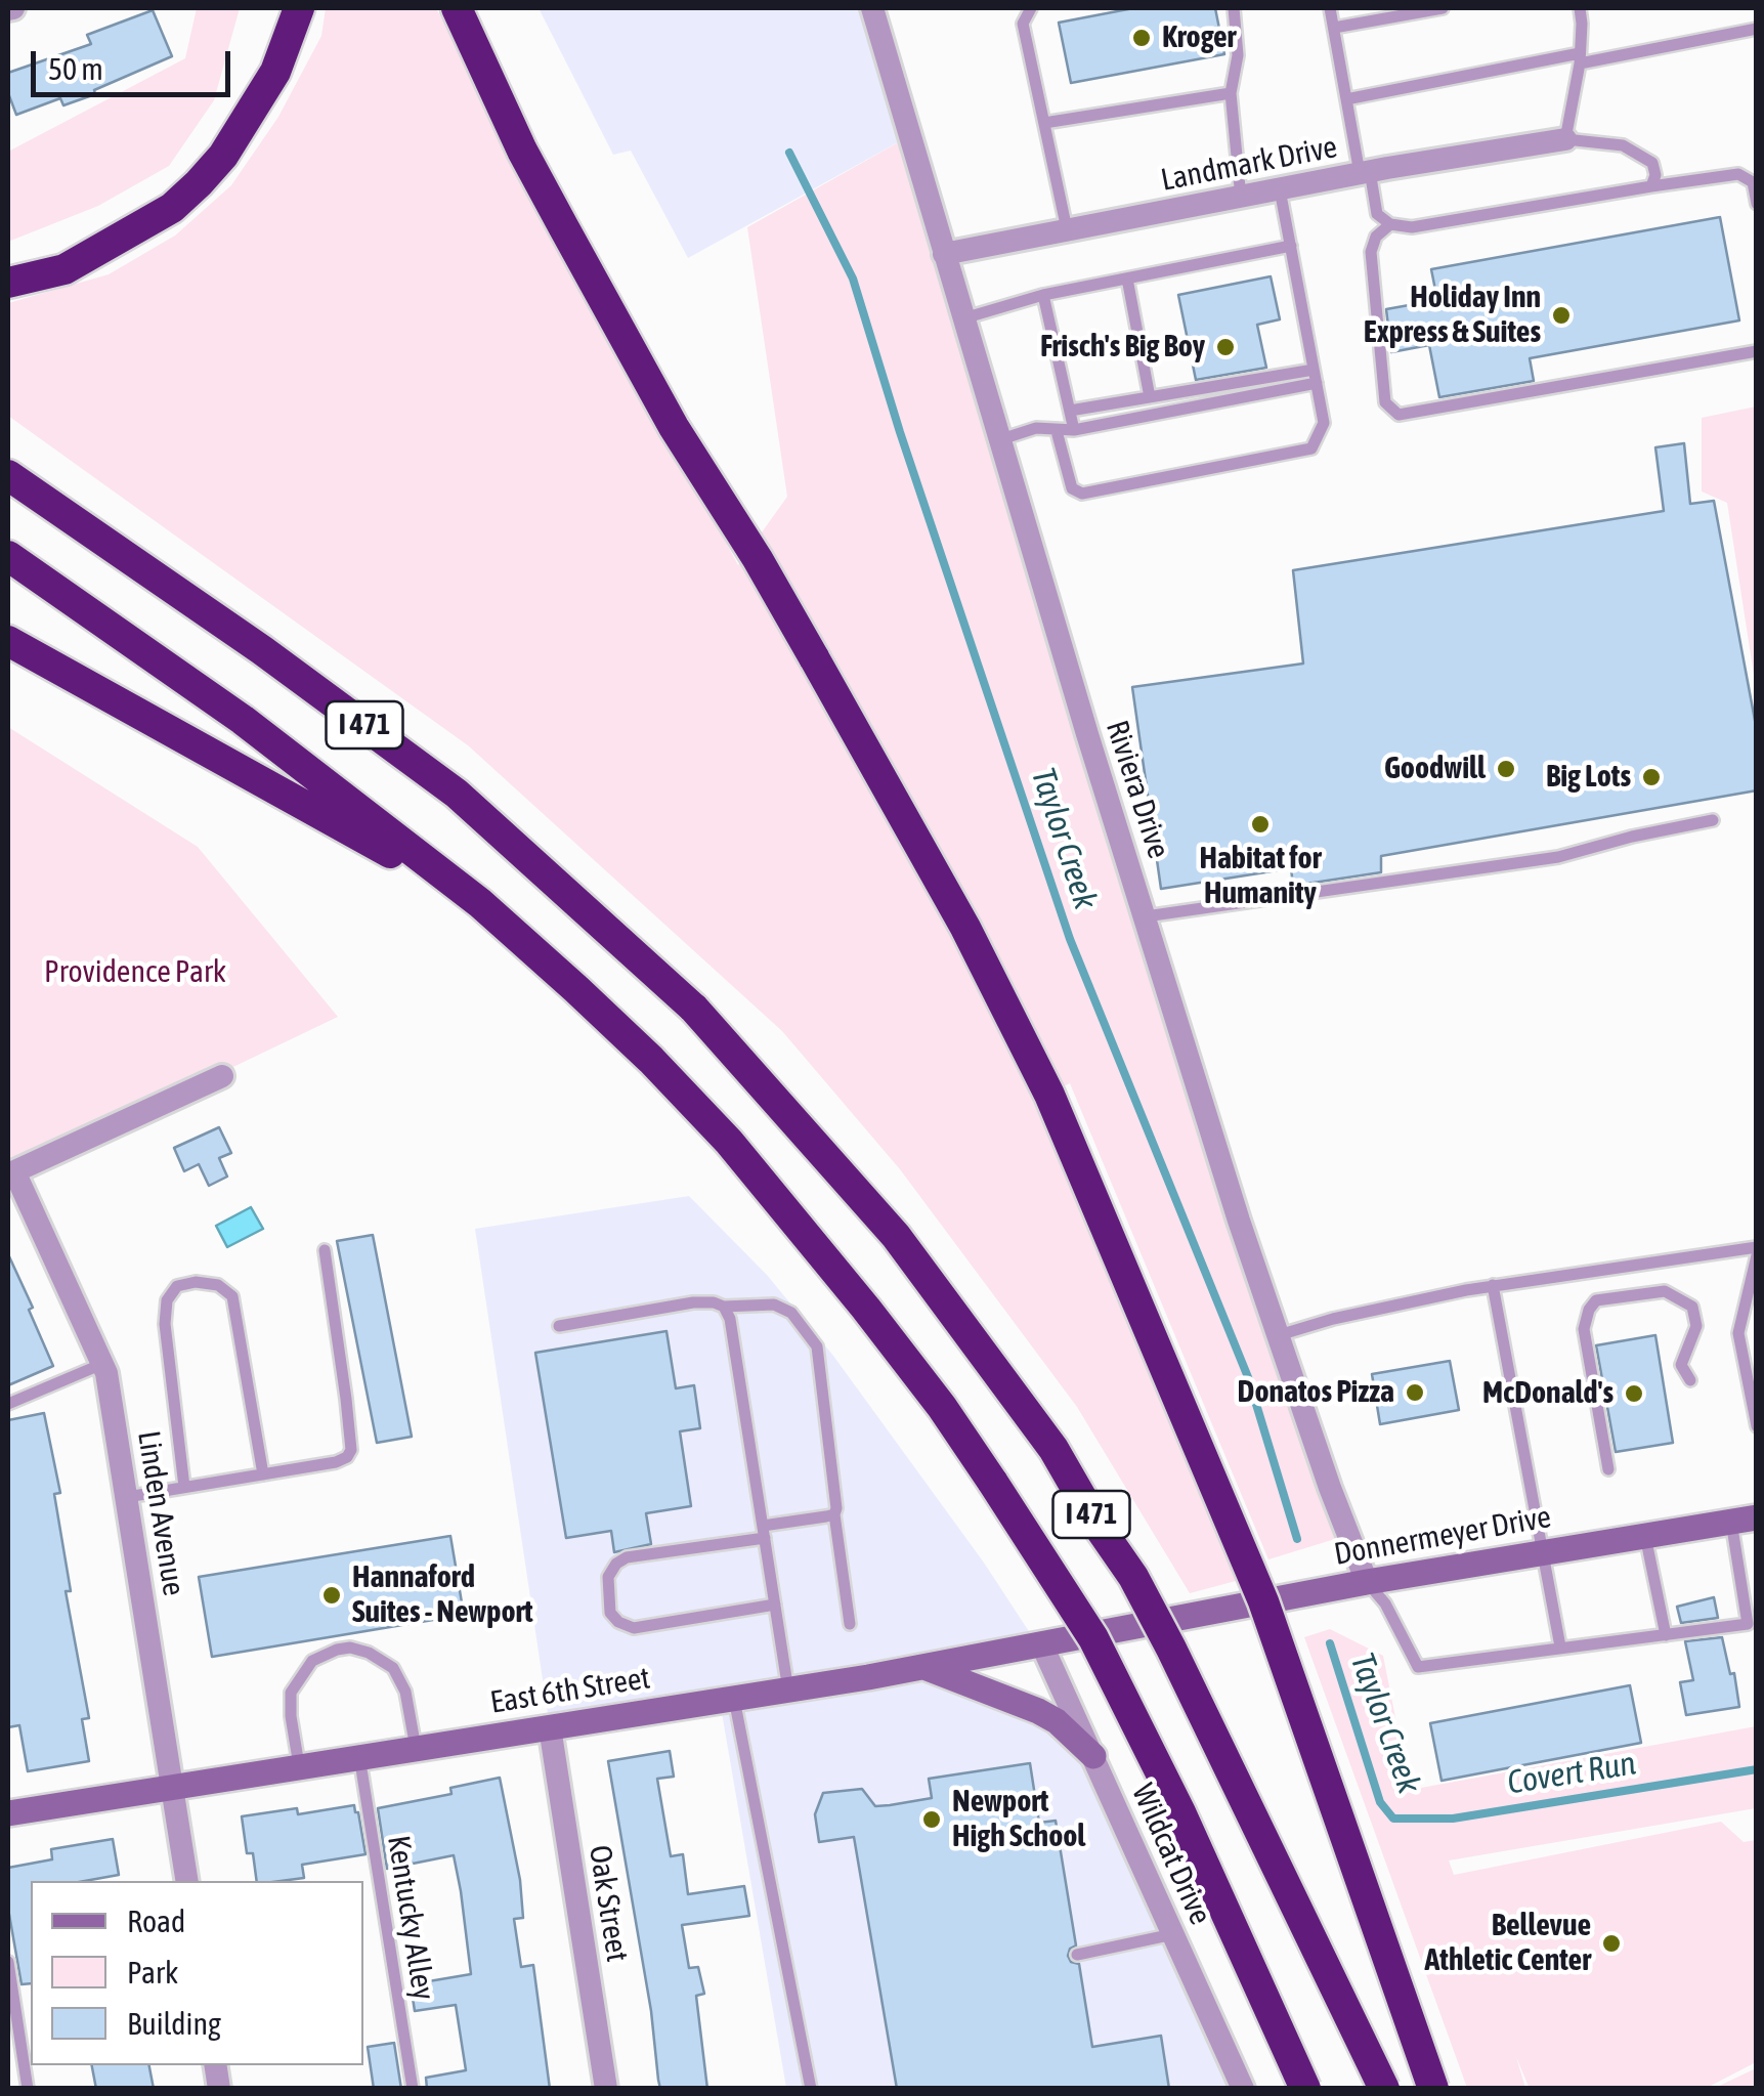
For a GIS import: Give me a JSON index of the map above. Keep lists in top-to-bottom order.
{
  "streets": {
    "highway": ["I 471"],
    "street": [
      "Landmark Drive",
      "Riviera Drive",
      "Linden Avenue",
      "Donnermeyer Drive",
      "East 6th Street",
      "Wildcat Drive",
      "Oak Street"
    ],
    "lane": ["Kentucky Alley"]
  },
  "crossings": [
    ["Landmark Drive", "Riviera Drive"],
    ["Riviera Drive", "Donnermeyer Drive"],
    ["Linden Avenue", "East 6th Street"],
    ["Donnermeyer Drive", "East 6th Street"],
    ["East 6th Street", "Wildcat Drive"],
    ["East 6th Street", "Oak Street"],
    ["East 6th Street", "Kentucky Alley"]
  ],
  "water": ["Taylor Creek", "Covert Run"],
  "parks": ["Providence Park"],
  "places": [
    "Kroger",
    "Holiday Inn Express & Suites",
    "Frisch's Big Boy",
    "Goodwill",
    "Big Lots",
    "Habitat for Humanity",
    "Donatos Pizza",
    "McDonald's",
    "Hannaford Suites - Newport",
    "Newport High School",
    "Bellevue Athletic Center"
  ],
  "legend": ["Road", "Park", "Building"],
  "scale_bar": "50 m"
}
